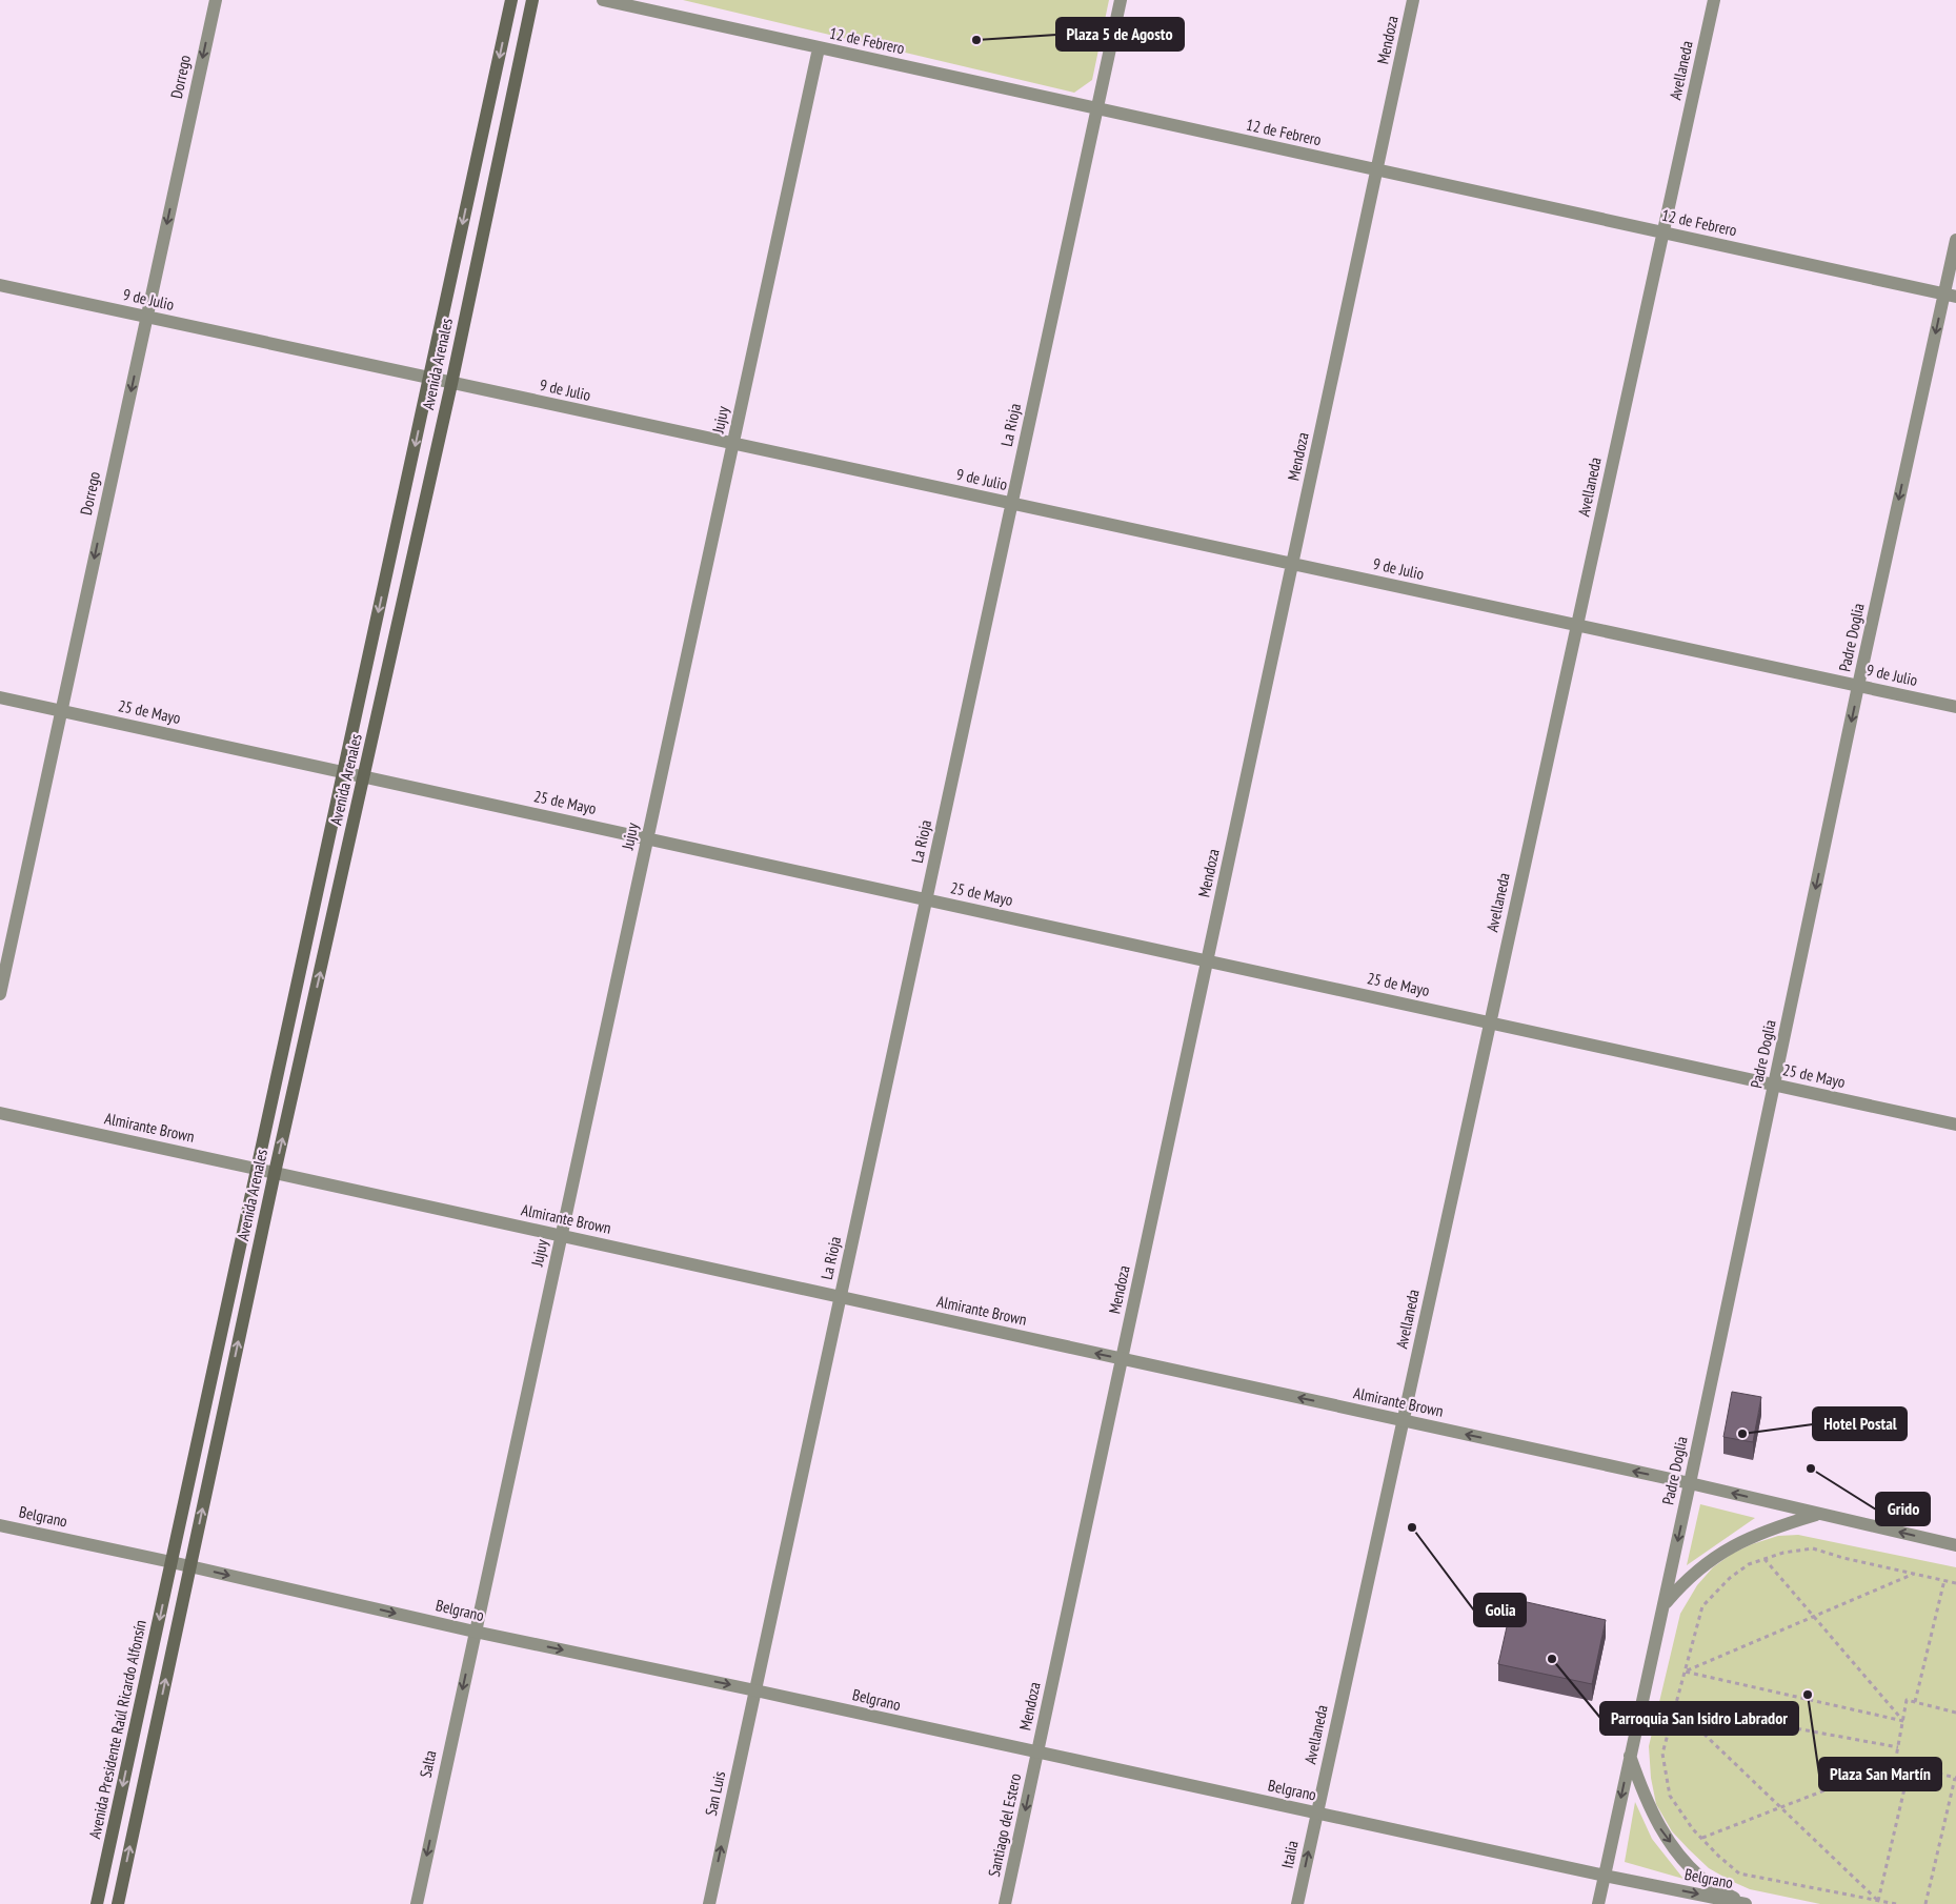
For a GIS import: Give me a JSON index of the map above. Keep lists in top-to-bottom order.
{
  "streets": {
    "main road": ["Avenida Arenales", "Avenida Presidente Raúl Ricardo Alfonsín"],
    "street": [
      "Mendoza",
      "12 de Febrero",
      "Avellaneda",
      "Dorrego",
      "9 de Julio",
      "Jujuy",
      "La Rioja",
      "Padre Doglia",
      "25 de Mayo",
      "Almirante Brown",
      "Belgrano",
      "Salta",
      "San Luis",
      "Santiago del Estero",
      "Italia"
    ]
  },
  "crossings": [
    ["Mendoza", "12 de Febrero"],
    ["Mendoza", "9 de Julio"],
    ["Mendoza", "25 de Mayo"],
    ["Mendoza", "Almirante Brown"],
    ["Mendoza", "Belgrano"],
    ["Mendoza", "Santiago del Estero"],
    ["12 de Febrero", "Avellaneda"],
    ["12 de Febrero", "Jujuy"],
    ["12 de Febrero", "La Rioja"],
    ["12 de Febrero", "Padre Doglia"],
    ["Avellaneda", "9 de Julio"],
    ["Avellaneda", "25 de Mayo"],
    ["Avellaneda", "Almirante Brown"],
    ["Avellaneda", "Belgrano"],
    ["Avellaneda", "Italia"],
    ["Dorrego", "9 de Julio"],
    ["Dorrego", "25 de Mayo"],
    ["9 de Julio", "Avenida Arenales"],
    ["9 de Julio", "Jujuy"],
    ["9 de Julio", "La Rioja"],
    ["9 de Julio", "Padre Doglia"],
    ["Avenida Arenales", "25 de Mayo"],
    ["Avenida Arenales", "Almirante Brown"],
    ["Avenida Arenales", "Belgrano"],
    ["Avenida Arenales", "Avenida Presidente Raúl Ricardo Alfonsín"],
    ["Jujuy", "25 de Mayo"],
    ["Jujuy", "Almirante Brown"],
    ["Jujuy", "Belgrano"],
    ["Jujuy", "Salta"],
    ["La Rioja", "25 de Mayo"],
    ["La Rioja", "Almirante Brown"],
    ["La Rioja", "Belgrano"],
    ["La Rioja", "San Luis"],
    ["Padre Doglia", "25 de Mayo"],
    ["Padre Doglia", "Almirante Brown"],
    ["Padre Doglia", "Belgrano"],
    ["Belgrano", "Avenida Presidente Raúl Ricardo Alfonsín"],
    ["Belgrano", "Salta"],
    ["Belgrano", "San Luis"],
    ["Belgrano", "Santiago del Estero"],
    ["Belgrano", "Italia"]
  ],
  "one_way": [
    "Dorrego",
    "Padre Doglia",
    "Almirante Brown",
    "Belgrano",
    "Salta",
    "San Luis",
    "Santiago del Estero",
    "Italia"
  ],
  "places": [
    "Plaza 5 de Agosto",
    "Hotel Postal",
    "Grido",
    "Golia",
    "Parroquia San Isidro Labrador",
    "Plaza San Martín"
  ]
}
